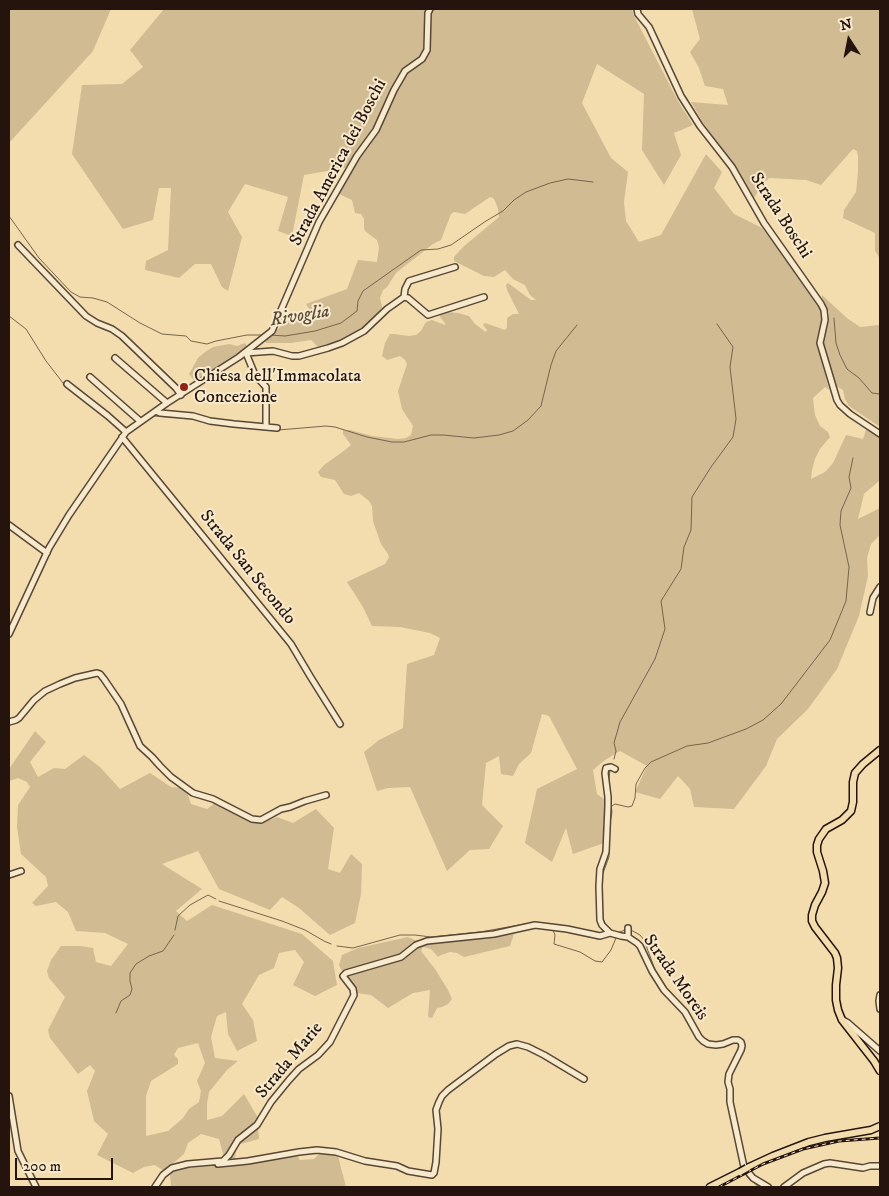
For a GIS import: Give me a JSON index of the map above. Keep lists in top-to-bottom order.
{
  "streets": {
    "street": [
      "Strada America dei Boschi",
      "Strada Boschi",
      "Strada San Secondo",
      "Strada Moreis",
      "Strada Marie"
    ]
  },
  "crossings": [
    ["Strada America dei Boschi", "Strada San Secondo"],
    ["Strada Moreis", "Strada Marie"]
  ],
  "water": ["Rivoglia"],
  "places": ["Chiesa dell′Immacolata Concezione"],
  "scale_bar": "200 m",
  "north": "top"
}
